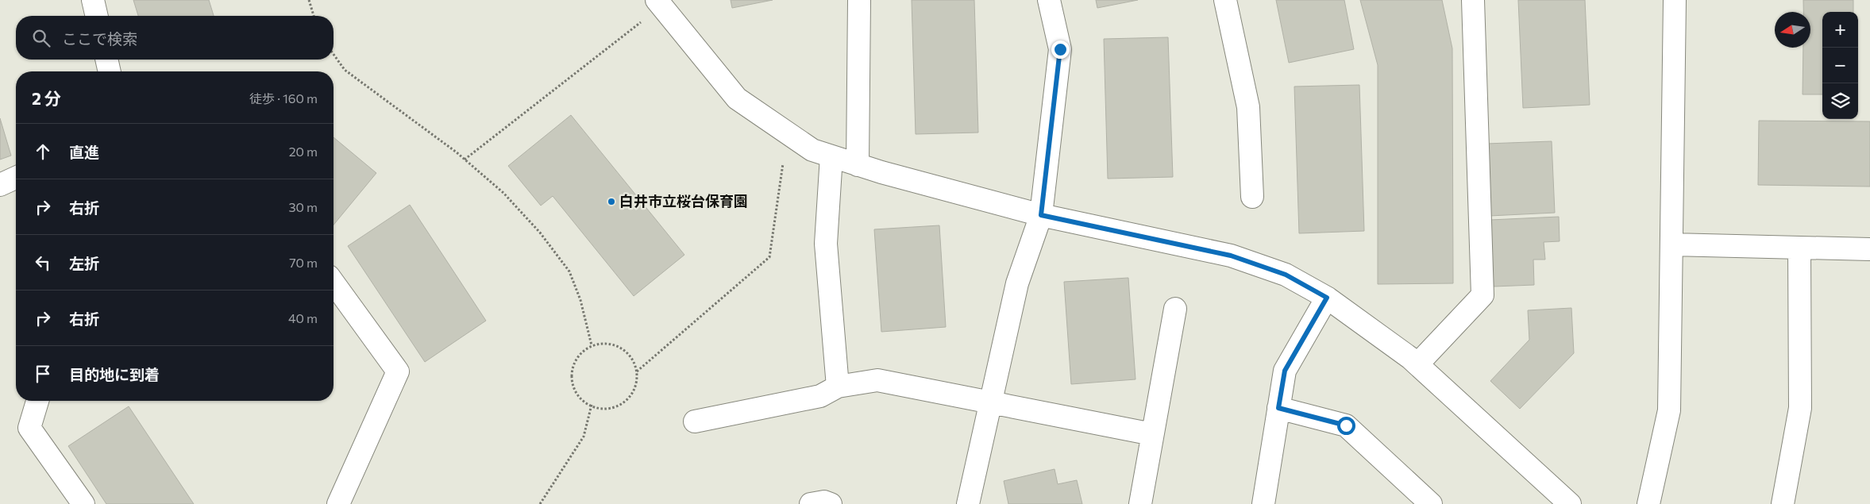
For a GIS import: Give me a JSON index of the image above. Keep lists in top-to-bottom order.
{
  "places": ["白井市立桜台保育園"],
  "north": "left",
  "page": {
    "map_buttons": ["+", "−"],
    "search": "ここで検索",
    "heading": ["2 分", "徒歩 · 160 m"],
    "list": [
      ["直進", "20 m"],
      ["右折", "30 m"],
      ["左折", "70 m"],
      ["右折", "40 m"],
      "目的地に到着"
    ]
  }
}
